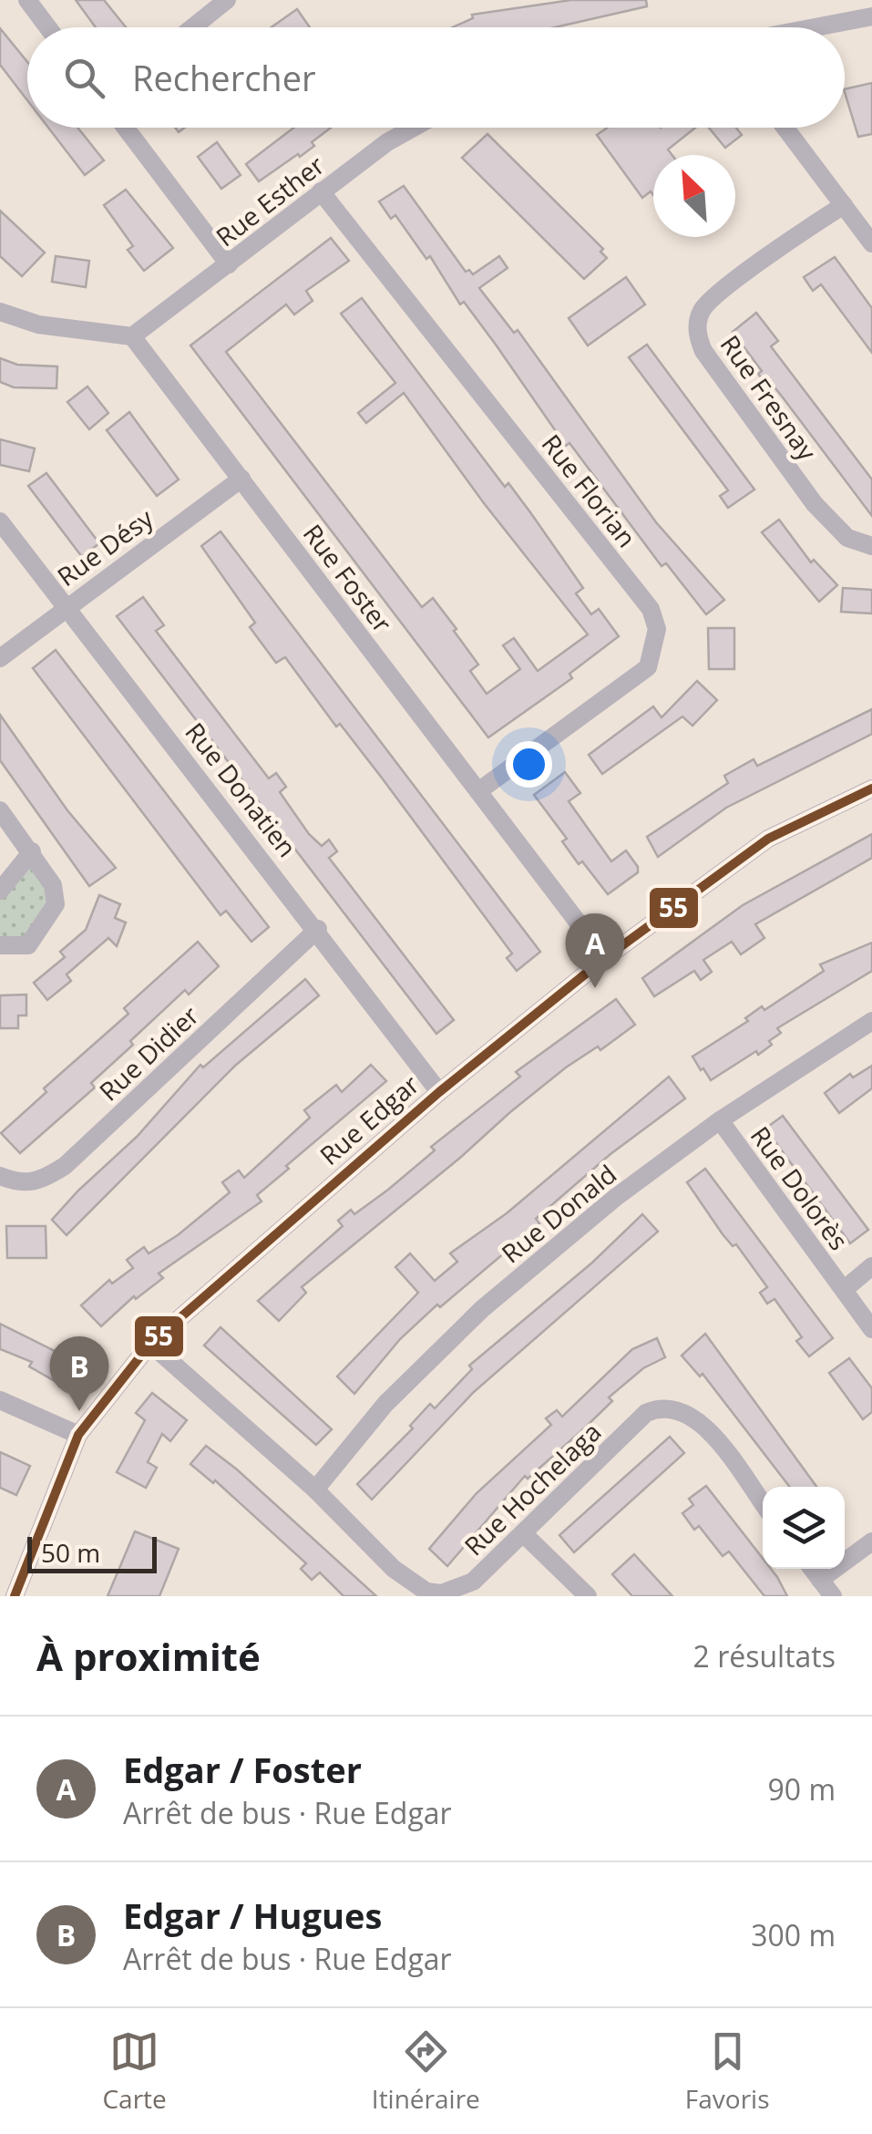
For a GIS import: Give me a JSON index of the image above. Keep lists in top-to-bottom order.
{
  "streets": {
    "street": [
      "Rue Esther",
      "Rue Fresnay",
      "Rue Florian",
      "Rue Désy",
      "Rue Foster",
      "Rue Donatien",
      "Rue Didier",
      "Rue Edgar",
      "Rue Dolorès",
      "Rue Donald",
      "Rue Hochelaga"
    ]
  },
  "crossings": [
    ["Rue Esther", "Rue Florian"],
    ["Rue Esther", "Rue Foster"],
    ["Rue Florian", "Rue Foster"],
    ["Rue Désy", "Rue Foster"],
    ["Rue Désy", "Rue Donatien"],
    ["Rue Foster", "Rue Edgar"],
    ["Rue Donatien", "Rue Didier"],
    ["Rue Donatien", "Rue Edgar"],
    ["Rue Edgar", "Rue Hochelaga"],
    ["Rue Dolorès", "Rue Donald"],
    ["Rue Donald", "Rue Hochelaga"]
  ],
  "lines": ["transit line 55"],
  "scale_bar": "50 m",
  "north": "top left",
  "page": {
    "search": "Rechercher",
    "pins": ["A", "B"],
    "scale": "50 m",
    "heading": ["À proximité", "2 résultats"],
    "list": [
      {
        "mark": "A",
        "name": "Edgar / Foster",
        "note": "Arrêt de bus · Rue Edgar",
        "value": "90 m"
      },
      {
        "mark": "B",
        "name": "Edgar / Hugues",
        "note": "Arrêt de bus · Rue Edgar",
        "value": "300 m"
      }
    ],
    "nav": ["Carte", "Itinéraire", "Favoris"]
  }
}
